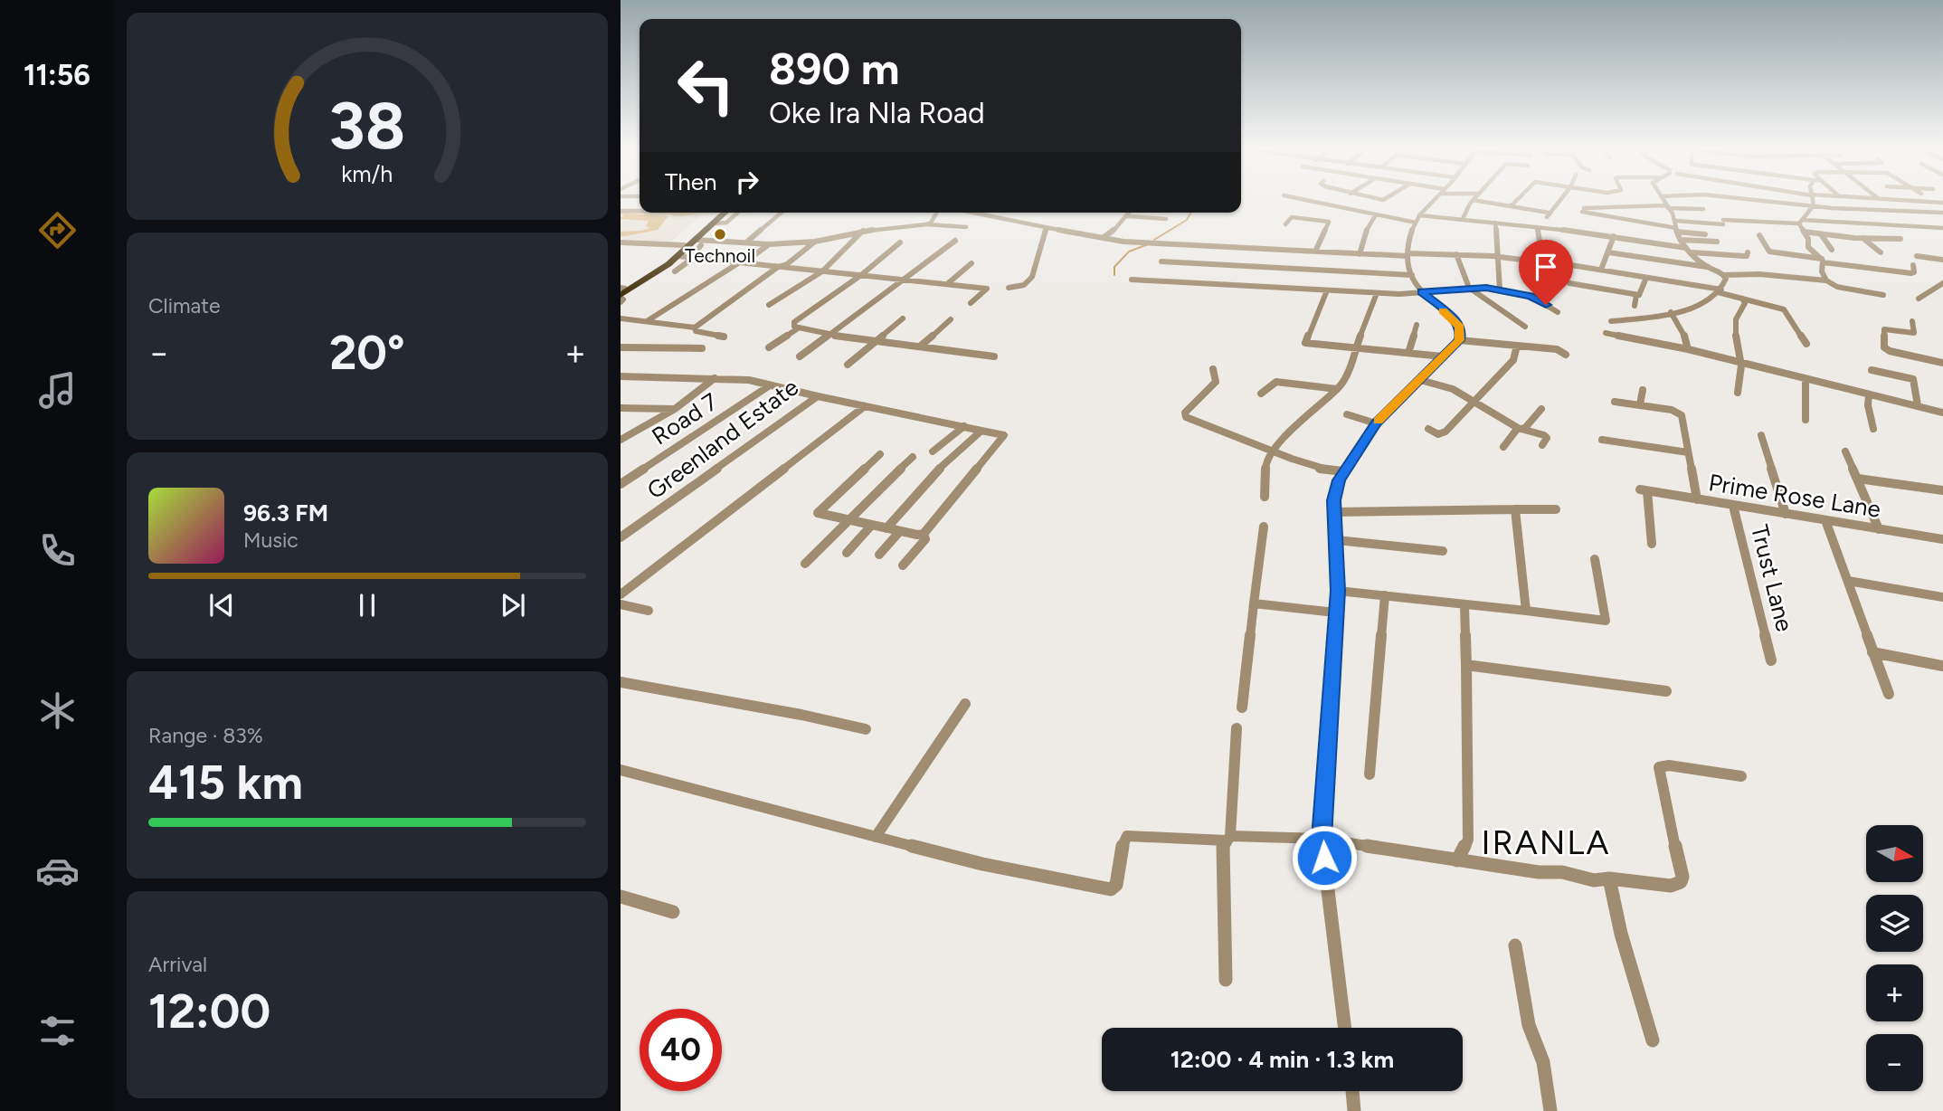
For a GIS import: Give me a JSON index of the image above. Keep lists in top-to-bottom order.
{
  "streets": {
    "street": [
      "Road 7",
      "Greenland Estate",
      "Prime Rose Lane",
      "Trust Lane"
    ]
  },
  "crossings": [
    ["Road 7", "Greenland Estate"],
    ["Prime Rose Lane", "Trust Lane"]
  ],
  "districts": ["IRANLA"],
  "places": ["Technoil"],
  "north": "right",
  "page": {
    "tabs": "11:56",
    "turn": ["890 m", "Oke Ira Nla Road"],
    "then": "Then",
    "tile": [
      "Climate",
      ["Range · 83%", "415 km"],
      ["Arrival", "12:00"]
    ],
    "heat": ["−", "20°", "+"],
    "song": ["96.3 FM", "Music"],
    "map_buttons": ["+", "−"],
    "limit": "40",
    "trip": "12:00 · 4 min · 1.3 km",
    "gauge": ["38", "km/h"]
  }
}
